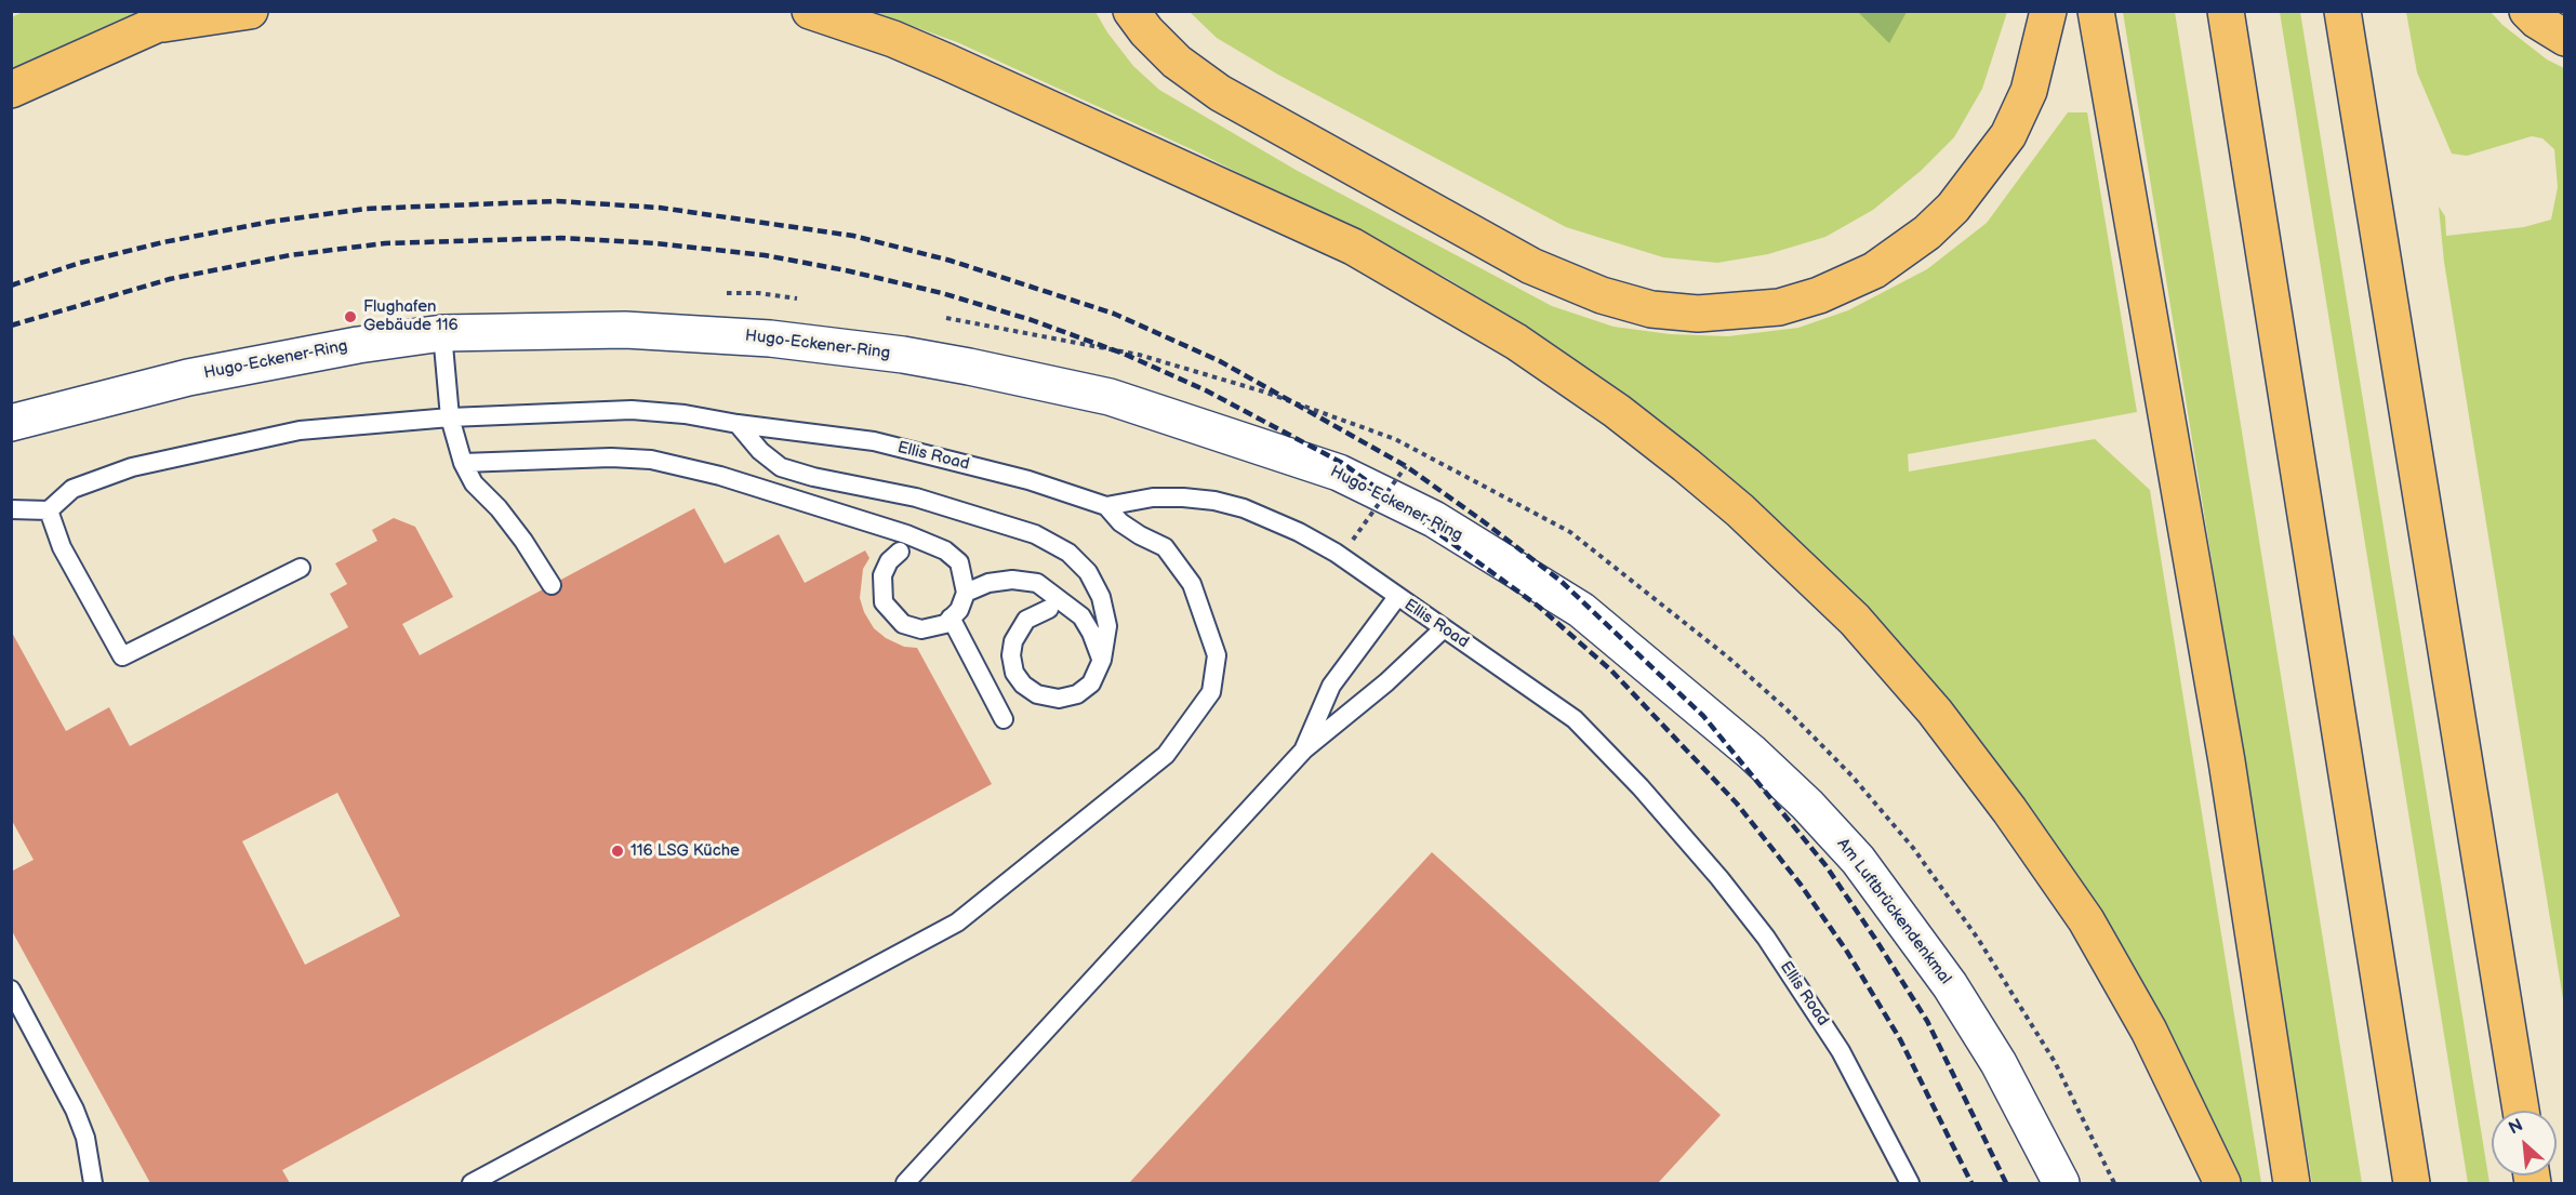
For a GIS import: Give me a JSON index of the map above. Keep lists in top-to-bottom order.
{
  "streets": {
    "street": ["Hugo-Eckener-Ring", "Am Luftbrückendenkmal"],
    "lane": ["Ellis Road"]
  },
  "crossings": [
    ["Hugo-Eckener-Ring", "Am Luftbrückendenkmal"]
  ],
  "places": ["Flughafen Gebäude 116", "116 LSG Küche"],
  "north": "top left"
}
